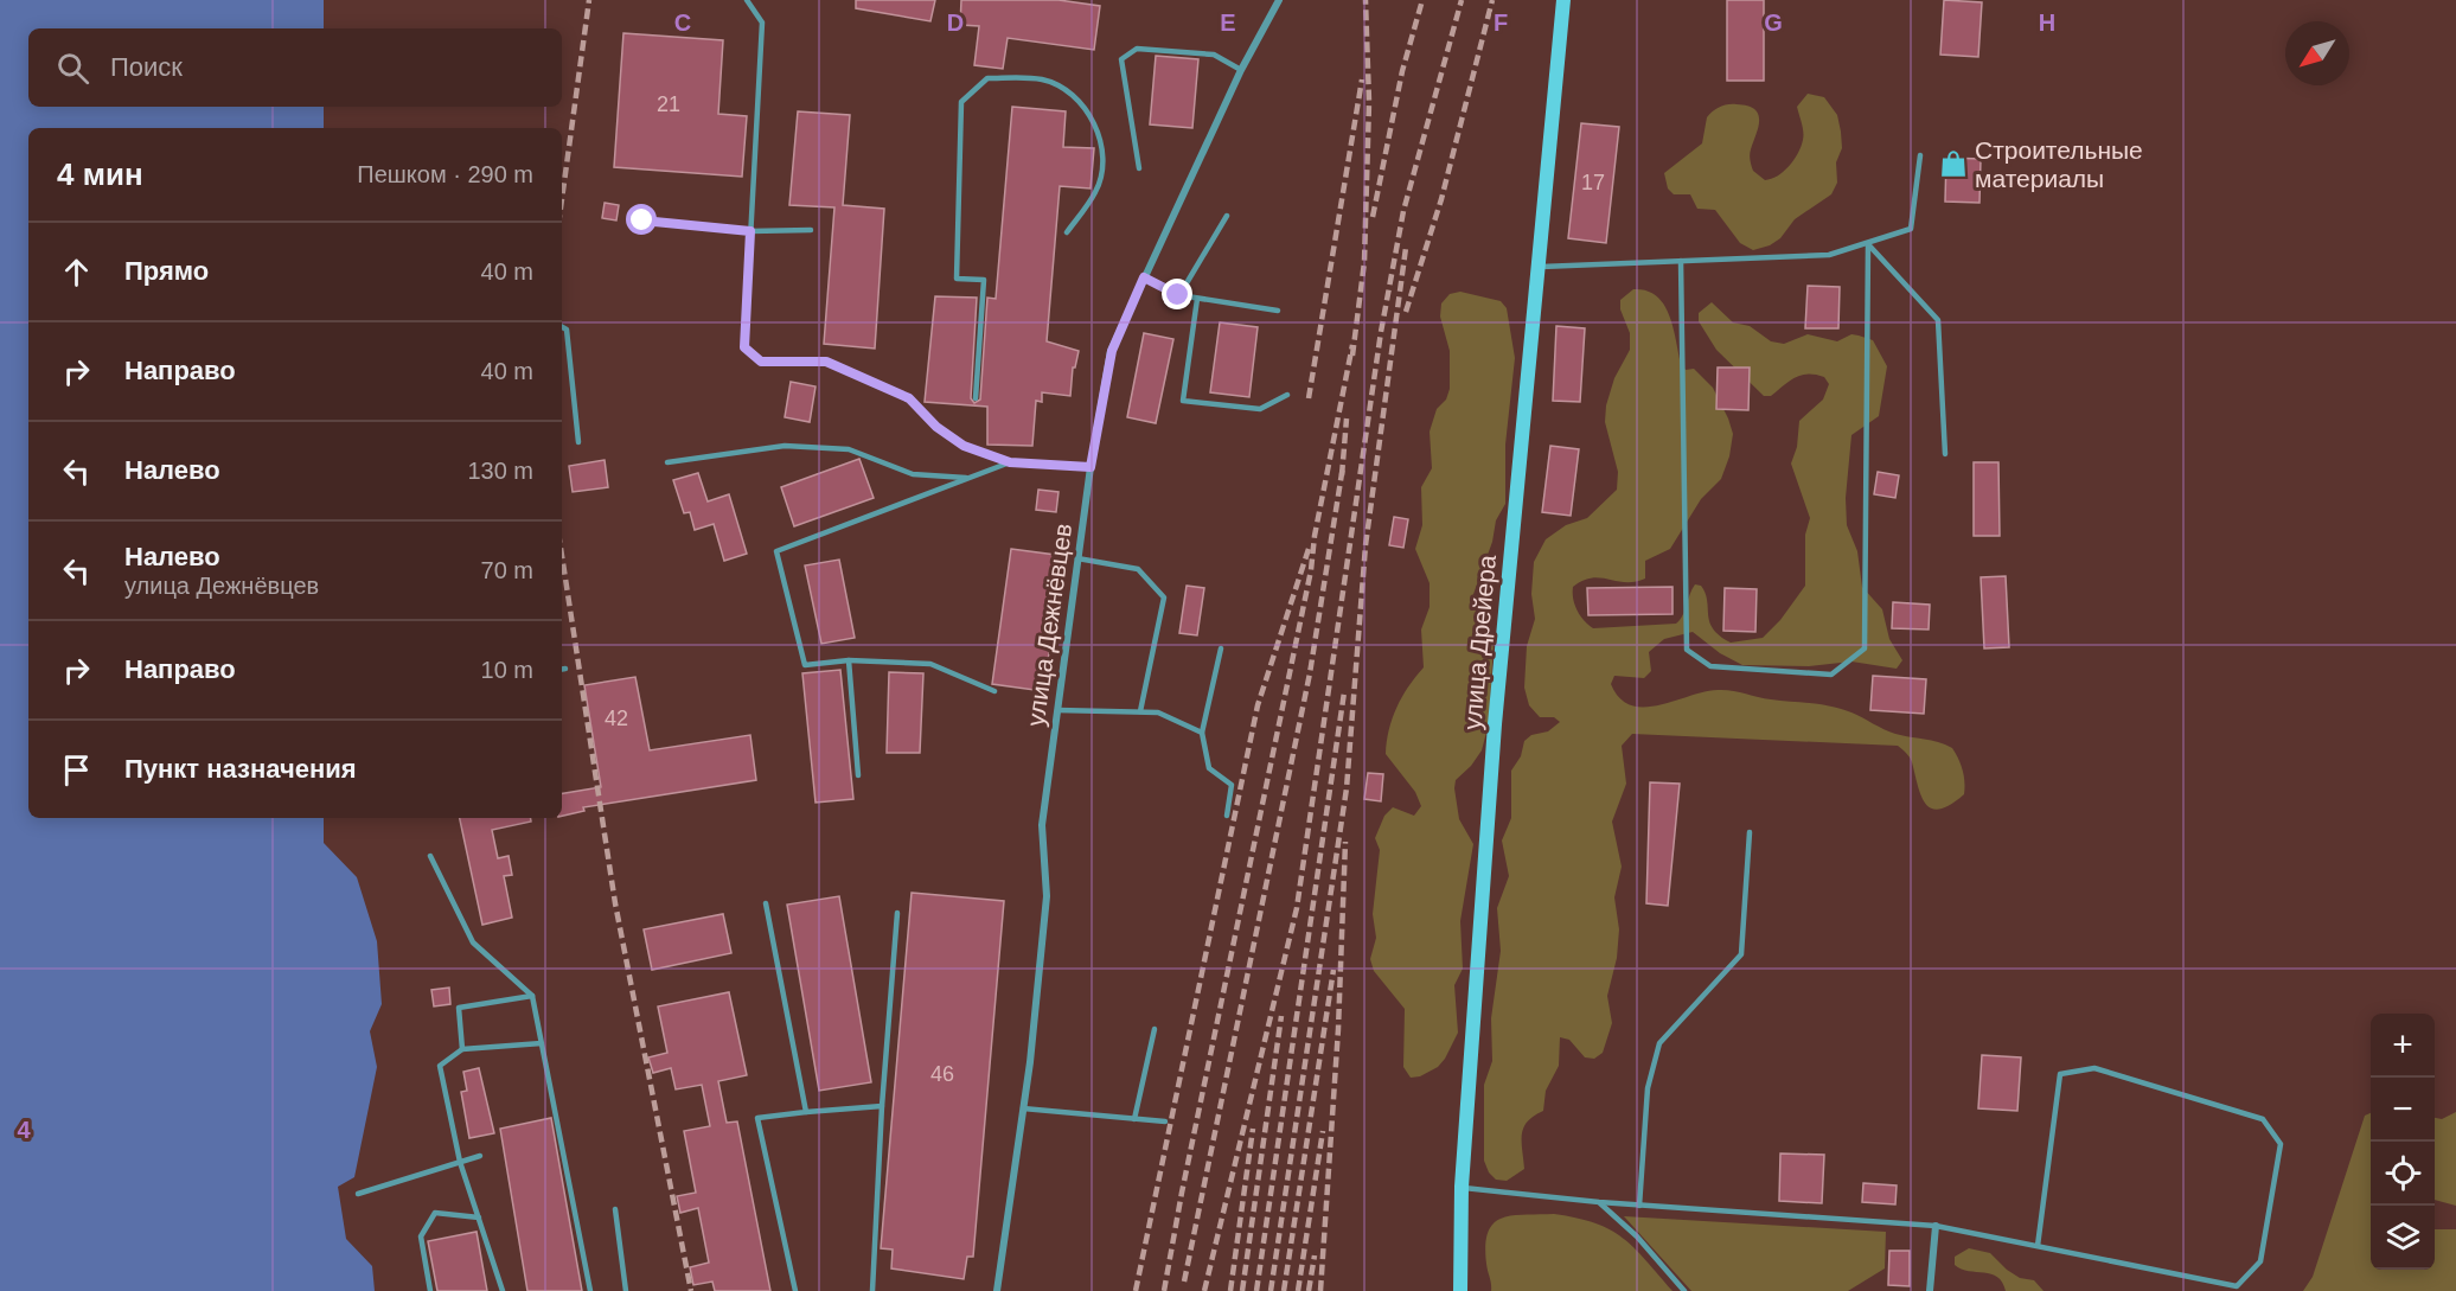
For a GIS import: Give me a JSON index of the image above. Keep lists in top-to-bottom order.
{
  "streets": {
    "main road": ["улица Дрейера"],
    "street": ["улица Дежнёвцев"]
  },
  "places": {
    "shop": ["Строительные материалы"]
  },
  "house_numbers": [
    "21",
    "17",
    "42",
    "46"
  ],
  "north": "bottom left",
  "page": {
    "search": "Поиск",
    "heading": ["4 мин", "Пешком · 290 m"],
    "list": [
      ["Прямо", "40 m"],
      ["Направо", "40 m"],
      ["Налево", "130 m"],
      ["Налево", "улица Дежнёвцев", "70 m"],
      ["Направо", "10 m"],
      "Пункт назначения"
    ],
    "map_buttons": ["+", "−"]
  },
  "grid": {
    "columns": [
      "C",
      "D",
      "E",
      "F",
      "G",
      "H"
    ],
    "rows": ["4"]
  }
}
